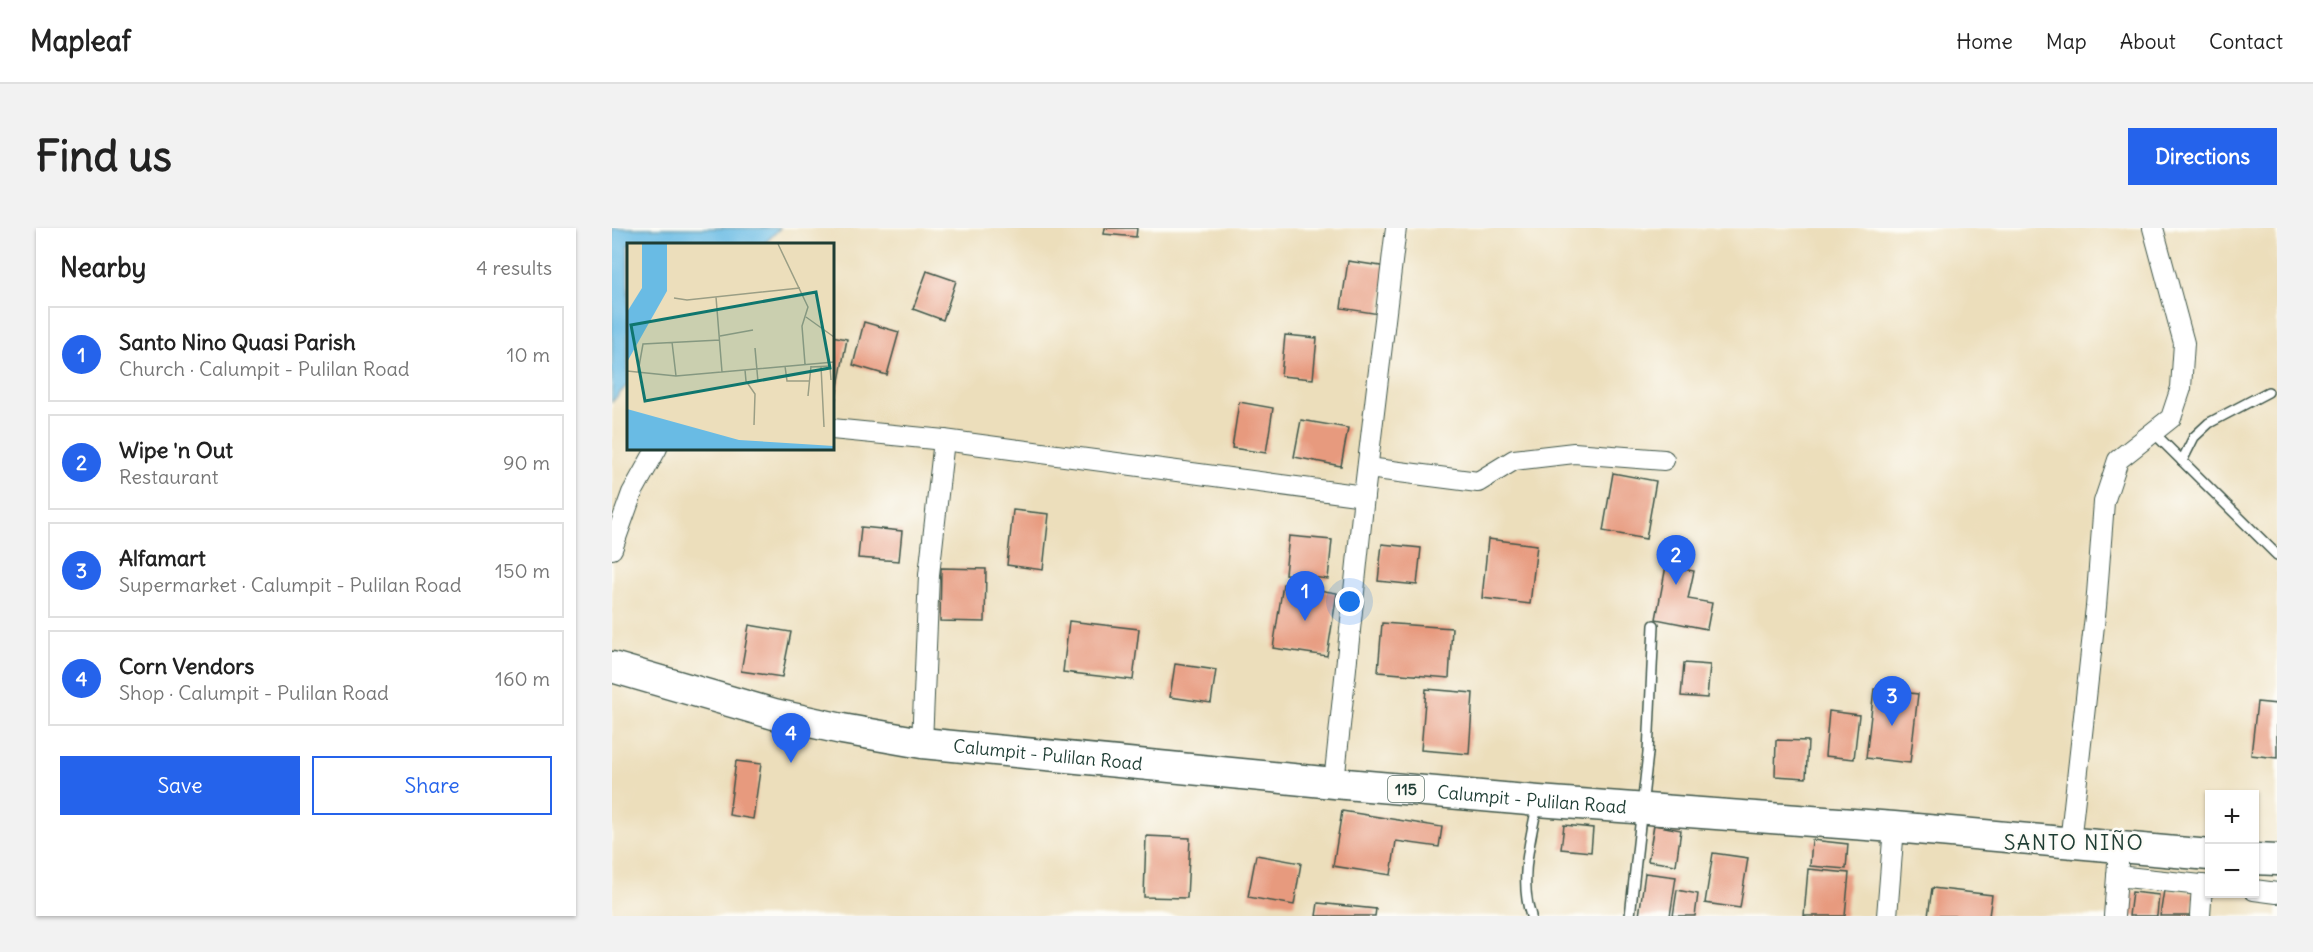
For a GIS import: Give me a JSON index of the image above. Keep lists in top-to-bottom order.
{
  "streets": {
    "main road": ["Calumpit - Pulilan Road", "115"]
  },
  "districts": ["SANTO NIÑO"],
  "page": {
    "header": "Mapleaf",
    "nav": [
      "Home",
      "Map",
      "About",
      "Contact"
    ],
    "buttons": [
      "Directions",
      ["Save", "Share"]
    ],
    "title": "Find us",
    "heading": ["Nearby", "4 results"],
    "list": [
      {
        "mark": "1",
        "name": "Santo Nino Quasi Parish",
        "note": "Church · Calumpit - Pulilan Road",
        "value": "10 m"
      },
      {
        "mark": "2",
        "name": "Wipe 'n Out",
        "note": "Restaurant",
        "value": "90 m"
      },
      {
        "mark": "3",
        "name": "Alfamart",
        "note": "Supermarket · Calumpit - Pulilan Road",
        "value": "150 m"
      },
      {
        "mark": "4",
        "name": "Corn Vendors",
        "note": "Shop · Calumpit - Pulilan Road",
        "value": "160 m"
      }
    ],
    "pins": [
      "2",
      "1",
      "3",
      "4"
    ],
    "map_buttons": ["+", "−"]
  }
}
